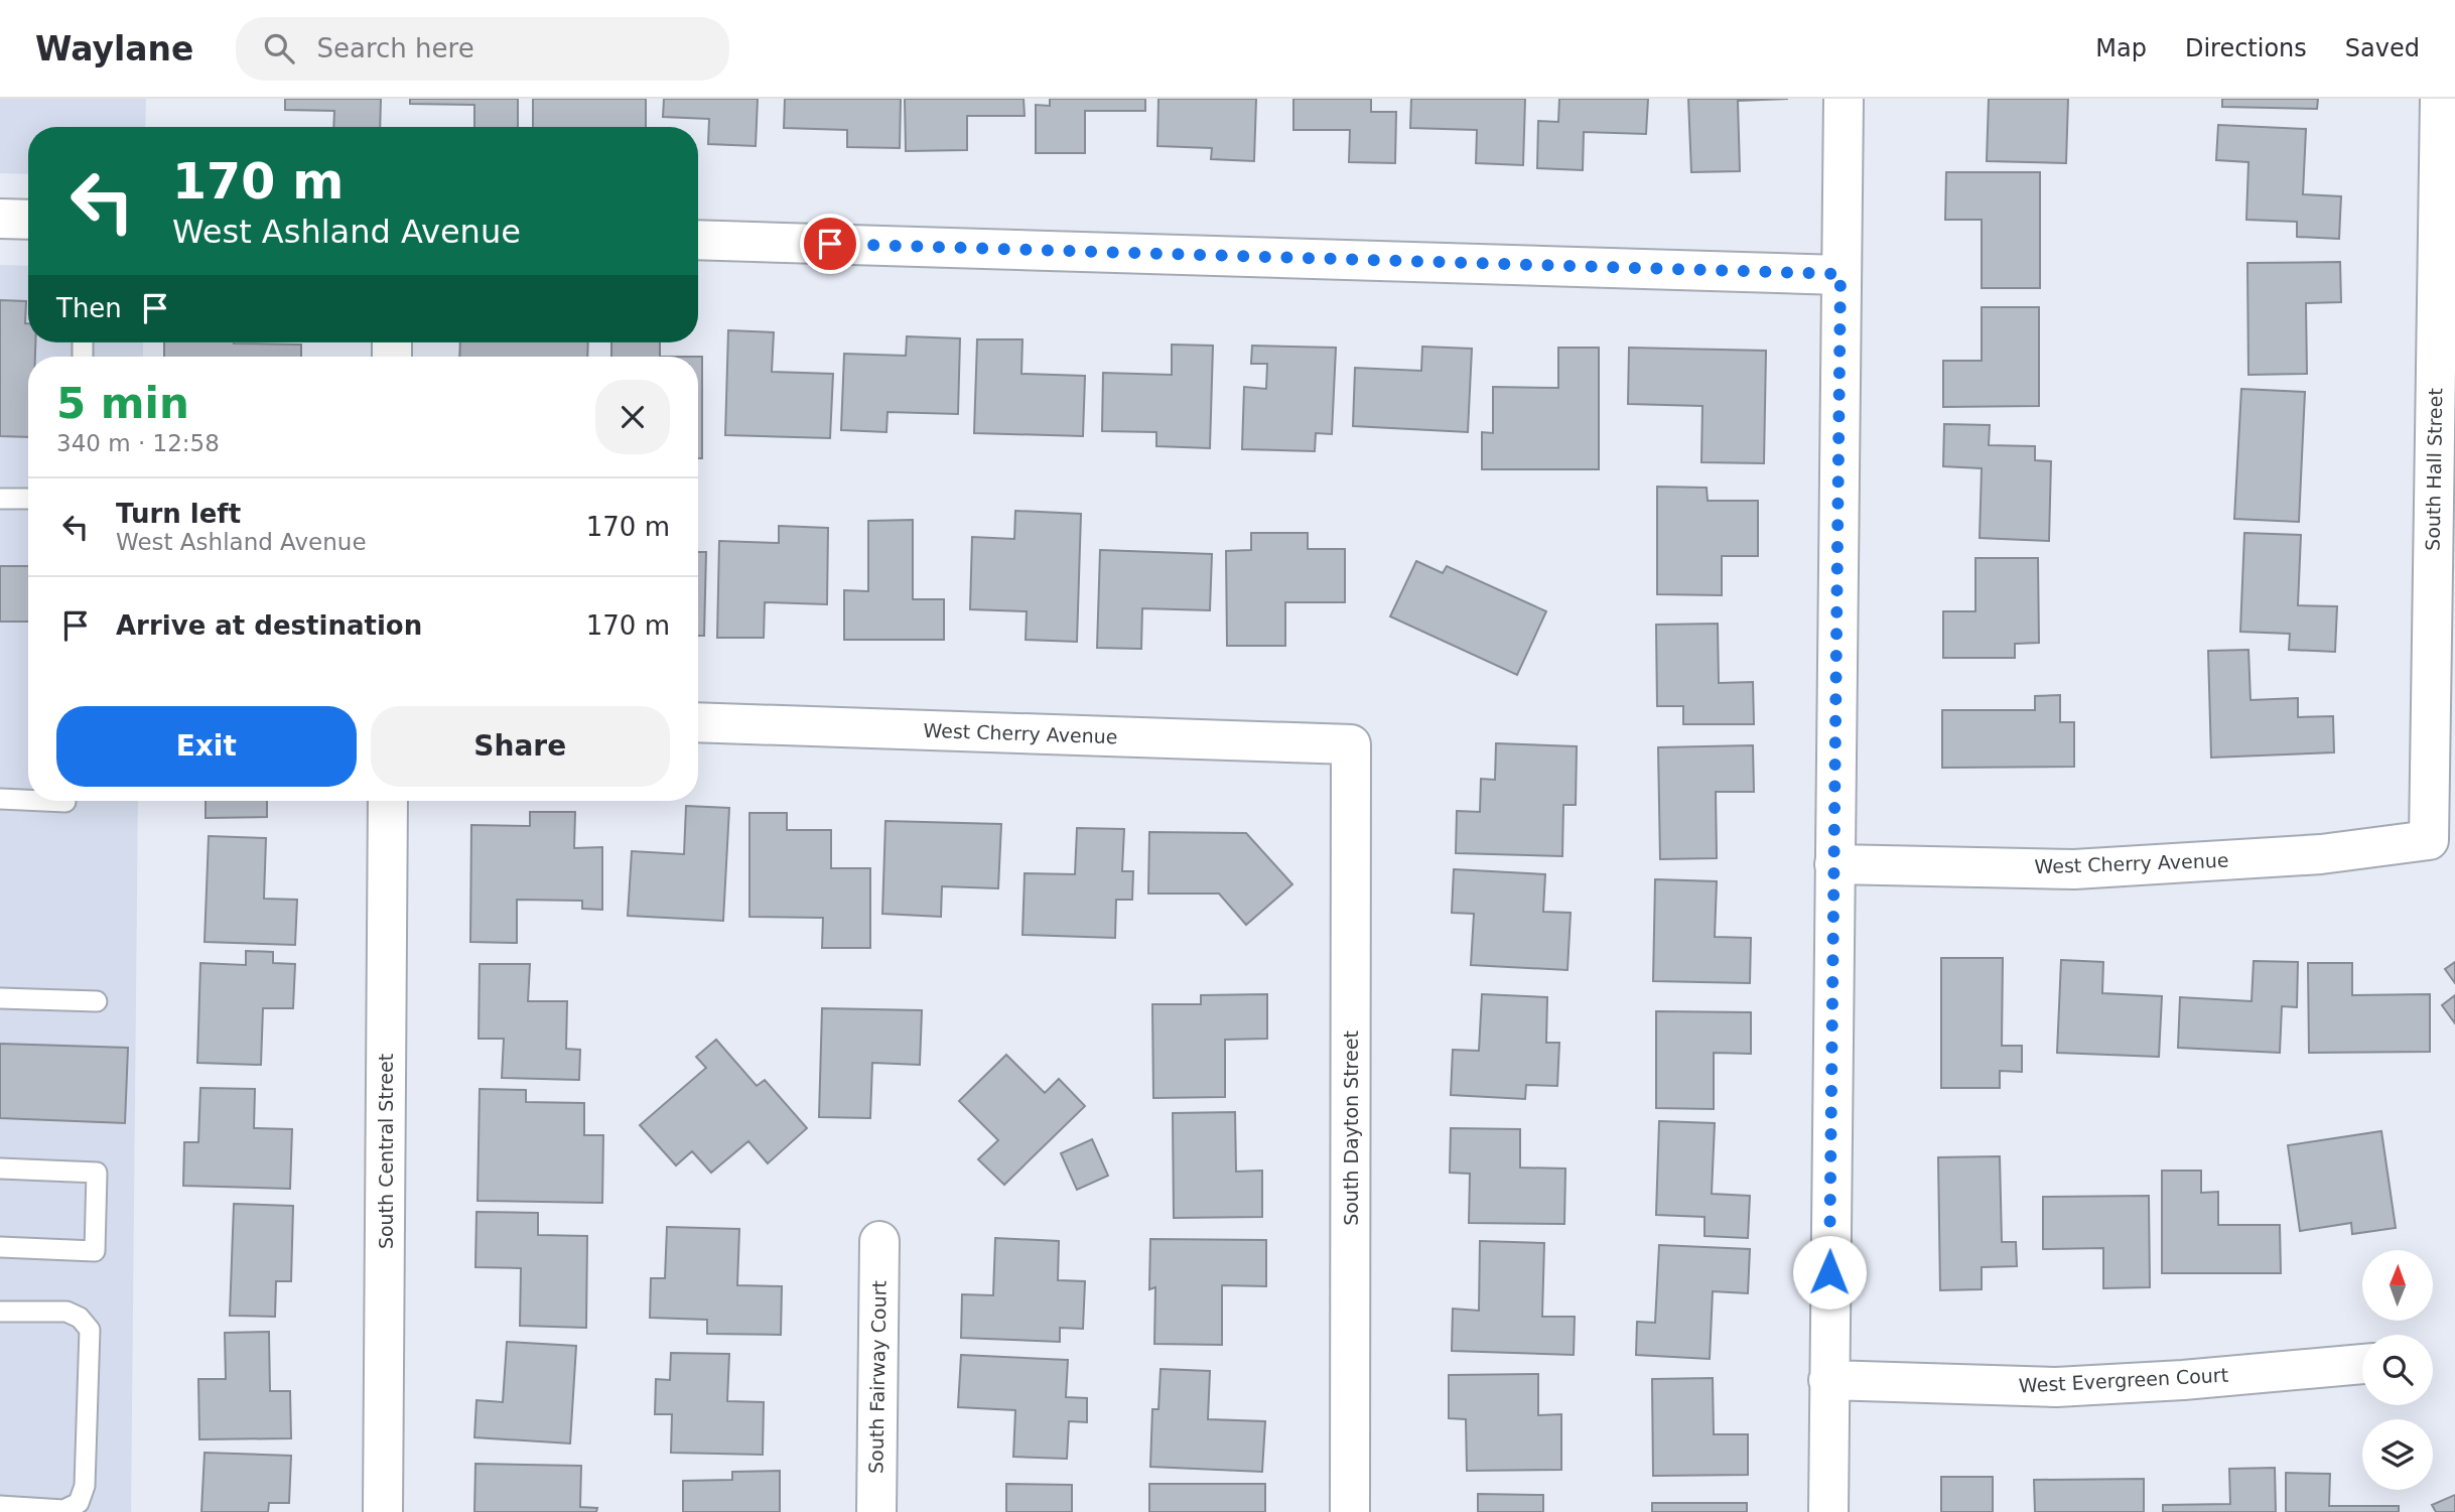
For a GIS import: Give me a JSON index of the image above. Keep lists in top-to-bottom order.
{
  "streets": {
    "street": [
      "South Hall Street",
      "West Cherry Avenue",
      "South Dayton Street",
      "South Central Street",
      "South Fairway Court",
      "West Evergreen Court"
    ]
  },
  "crossings": [
    ["South Hall Street", "West Cherry Avenue"],
    ["West Cherry Avenue", "South Dayton Street"]
  ],
  "north": "top",
  "page": {
    "header": "Waylane",
    "search": "Search here",
    "nav": ["Map", "Directions", "Saved"],
    "turn": ["170 m", "West Ashland Avenue"],
    "then": "Then",
    "heading": ["5 min", "340 m · 12:58"],
    "list": [
      {
        "name": "Turn left",
        "note": "West Ashland Avenue",
        "value": "170 m"
      },
      {
        "name": "Arrive at destination",
        "value": "170 m"
      }
    ],
    "buttons": ["Exit", "Share"]
  }
}
